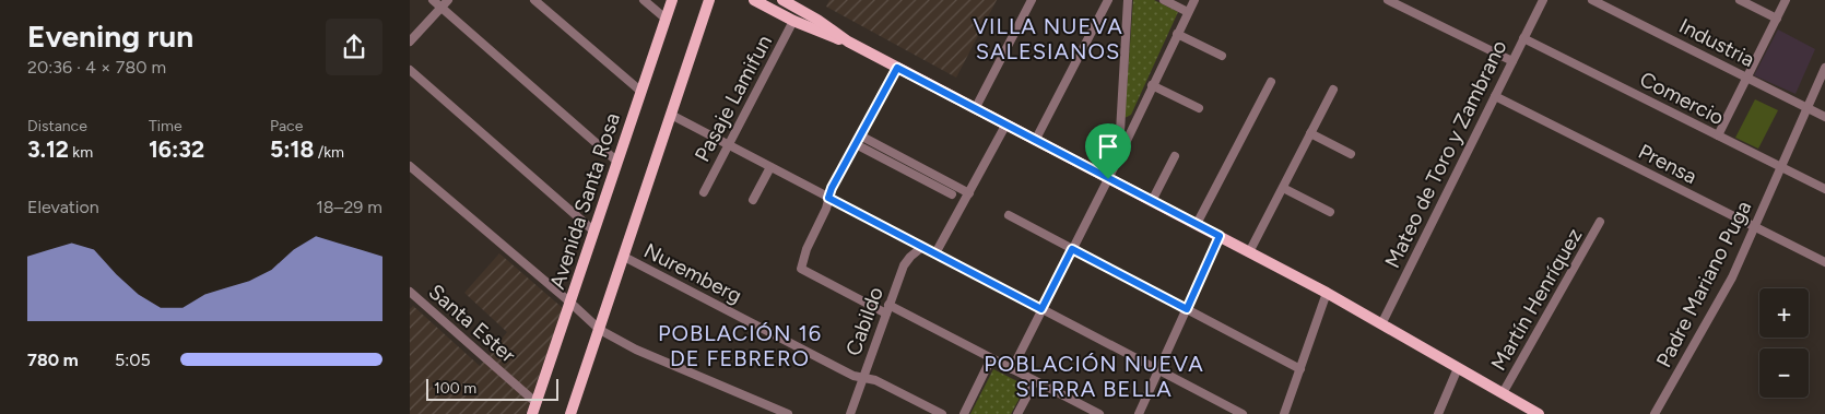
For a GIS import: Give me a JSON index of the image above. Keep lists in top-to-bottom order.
{
  "streets": {
    "main road": ["Avenida Santa Rosa"],
    "street": [
      "Industria",
      "Pasaje Lamifun",
      "Comercio",
      "Mateo de Toro y Zambrano",
      "Prensa",
      "Nuremberg",
      "Padre Mariano Puga",
      "Martín Henríquez",
      "Cabildo",
      "Santa Ester"
    ]
  },
  "crossings": [
    ["Industria", "Padre Mariano Puga"],
    ["Comercio", "Mateo de Toro y Zambrano"],
    ["Comercio", "Padre Mariano Puga"],
    ["Mateo de Toro y Zambrano", "Prensa"],
    ["Prensa", "Padre Mariano Puga"],
    ["Avenida Santa Rosa", "Santa Ester"],
    ["Nuremberg", "Cabildo"]
  ],
  "districts": ["VILLA NUEVA SALESIANOS", "POBLACIÓN 16 DE FEBRERO", "POBLACIÓN NUEVA SIERRA BELLA"],
  "scale_bar": "100 m",
  "page": {
    "heading": ["Evening run", "20:36 · 4 × 780 m"],
    "stats": [
      ["Distance", "3.12 km"],
      ["Time", "16:32"],
      ["Pace", "5:18 /km"]
    ],
    "chart": ["Elevation", "18–29 m"],
    "map_buttons": ["+", "−"],
    "list": [
      {
        "name": "780 m",
        "note": "5:05"
      }
    ],
    "scale": "100 m"
  }
}
